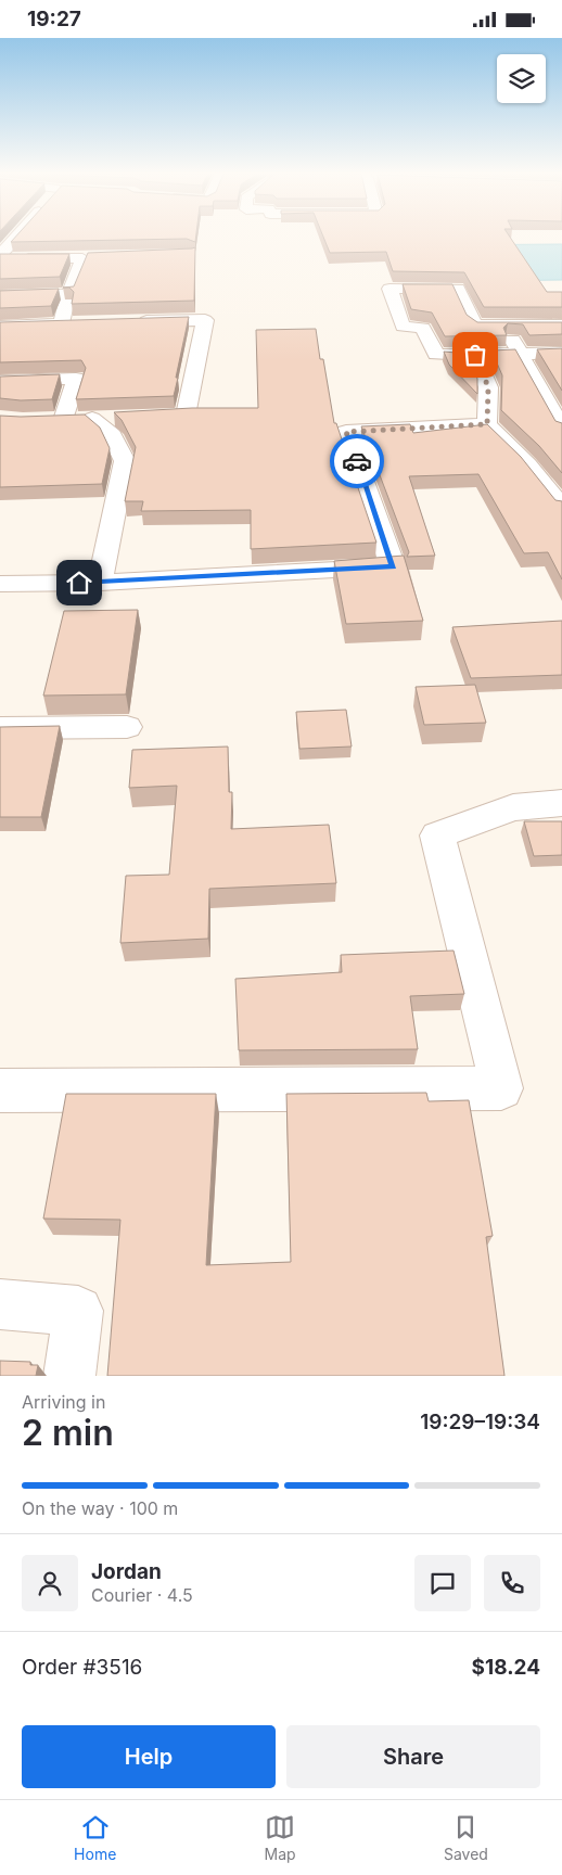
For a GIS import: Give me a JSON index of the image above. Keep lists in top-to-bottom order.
{
  "page": {
    "status": "19:27",
    "heading": ["2 min", "Arriving in", "19:29–19:34"],
    "panel": [
      "Jordan",
      "Courier · 4.5",
      "Order #3516",
      "$18.24"
    ],
    "bar": "On the way · 100 m",
    "buttons": ["Help", "Share"],
    "tabs": ["Home", "Map", "Saved"]
  }
}
